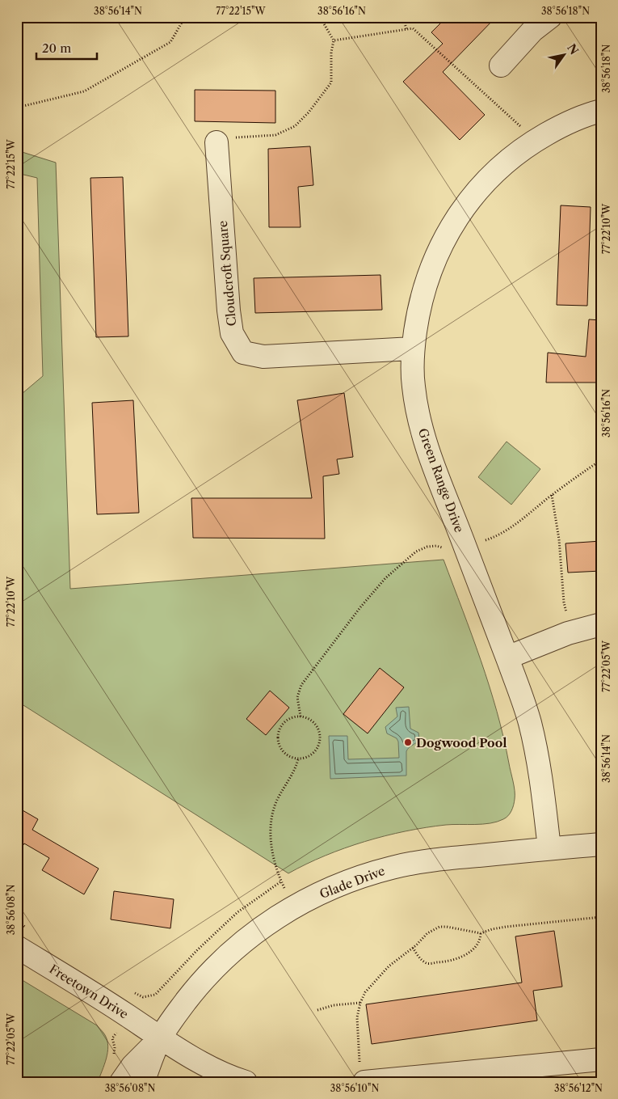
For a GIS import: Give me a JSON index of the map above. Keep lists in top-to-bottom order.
{
  "streets": {
    "street": [
      "Cloudcroft Square",
      "Green Range Drive",
      "Glade Drive",
      "Freetown Drive"
    ]
  },
  "crossings": [
    ["Cloudcroft Square", "Green Range Drive"],
    ["Green Range Drive", "Glade Drive"],
    ["Glade Drive", "Freetown Drive"]
  ],
  "places": ["Dogwood Pool"],
  "scale_bar": "20 m",
  "north": "top right",
  "coordinates": [
    "38°56'14\"N",
    "77°22'15\"W",
    "38°56'16\"N",
    "38°56'18\"N",
    "77°22'10\"W",
    "77°22'05\"W",
    "38°56'08\"N",
    "38°56'10\"N",
    "38°56'12\"N"
  ]
}
